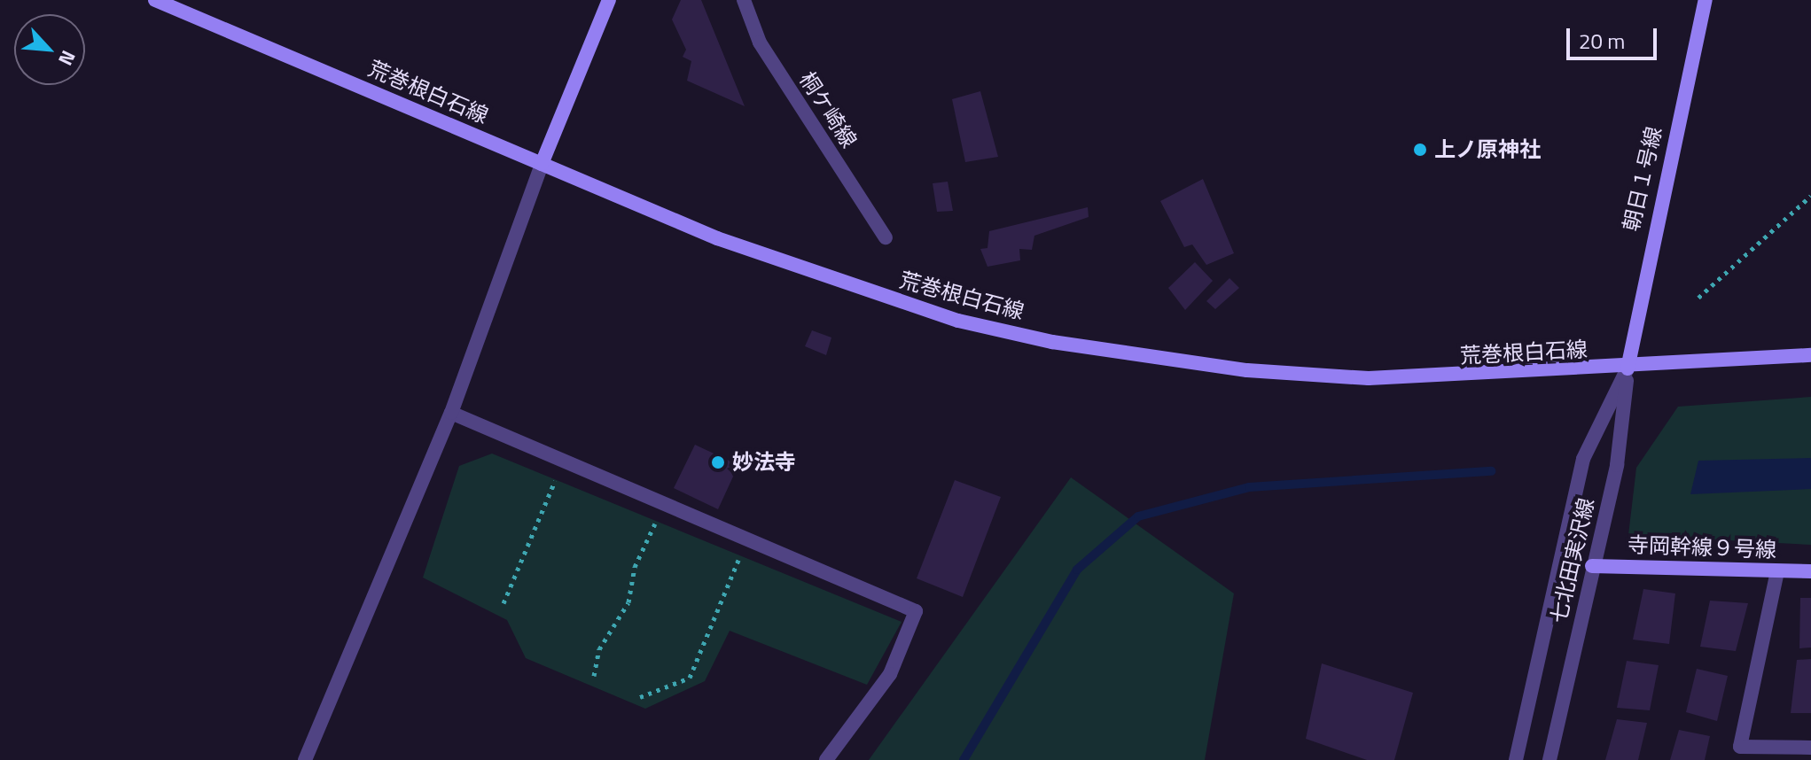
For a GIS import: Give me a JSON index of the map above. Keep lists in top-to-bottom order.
{
  "streets": {
    "street": [
      "荒巻根白石線",
      "桐ケ崎線",
      "朝日１号線",
      "寺岡幹線９号線",
      "七北田実沢線"
    ]
  },
  "crossings": [
    ["荒巻根白石線", "朝日１号線"],
    ["荒巻根白石線", "七北田実沢線"],
    ["朝日１号線", "七北田実沢線"],
    ["寺岡幹線９号線", "七北田実沢線"]
  ],
  "places": ["上ノ原神社", "妙法寺"],
  "scale_bar": "20 m",
  "north": "bottom right"
}
